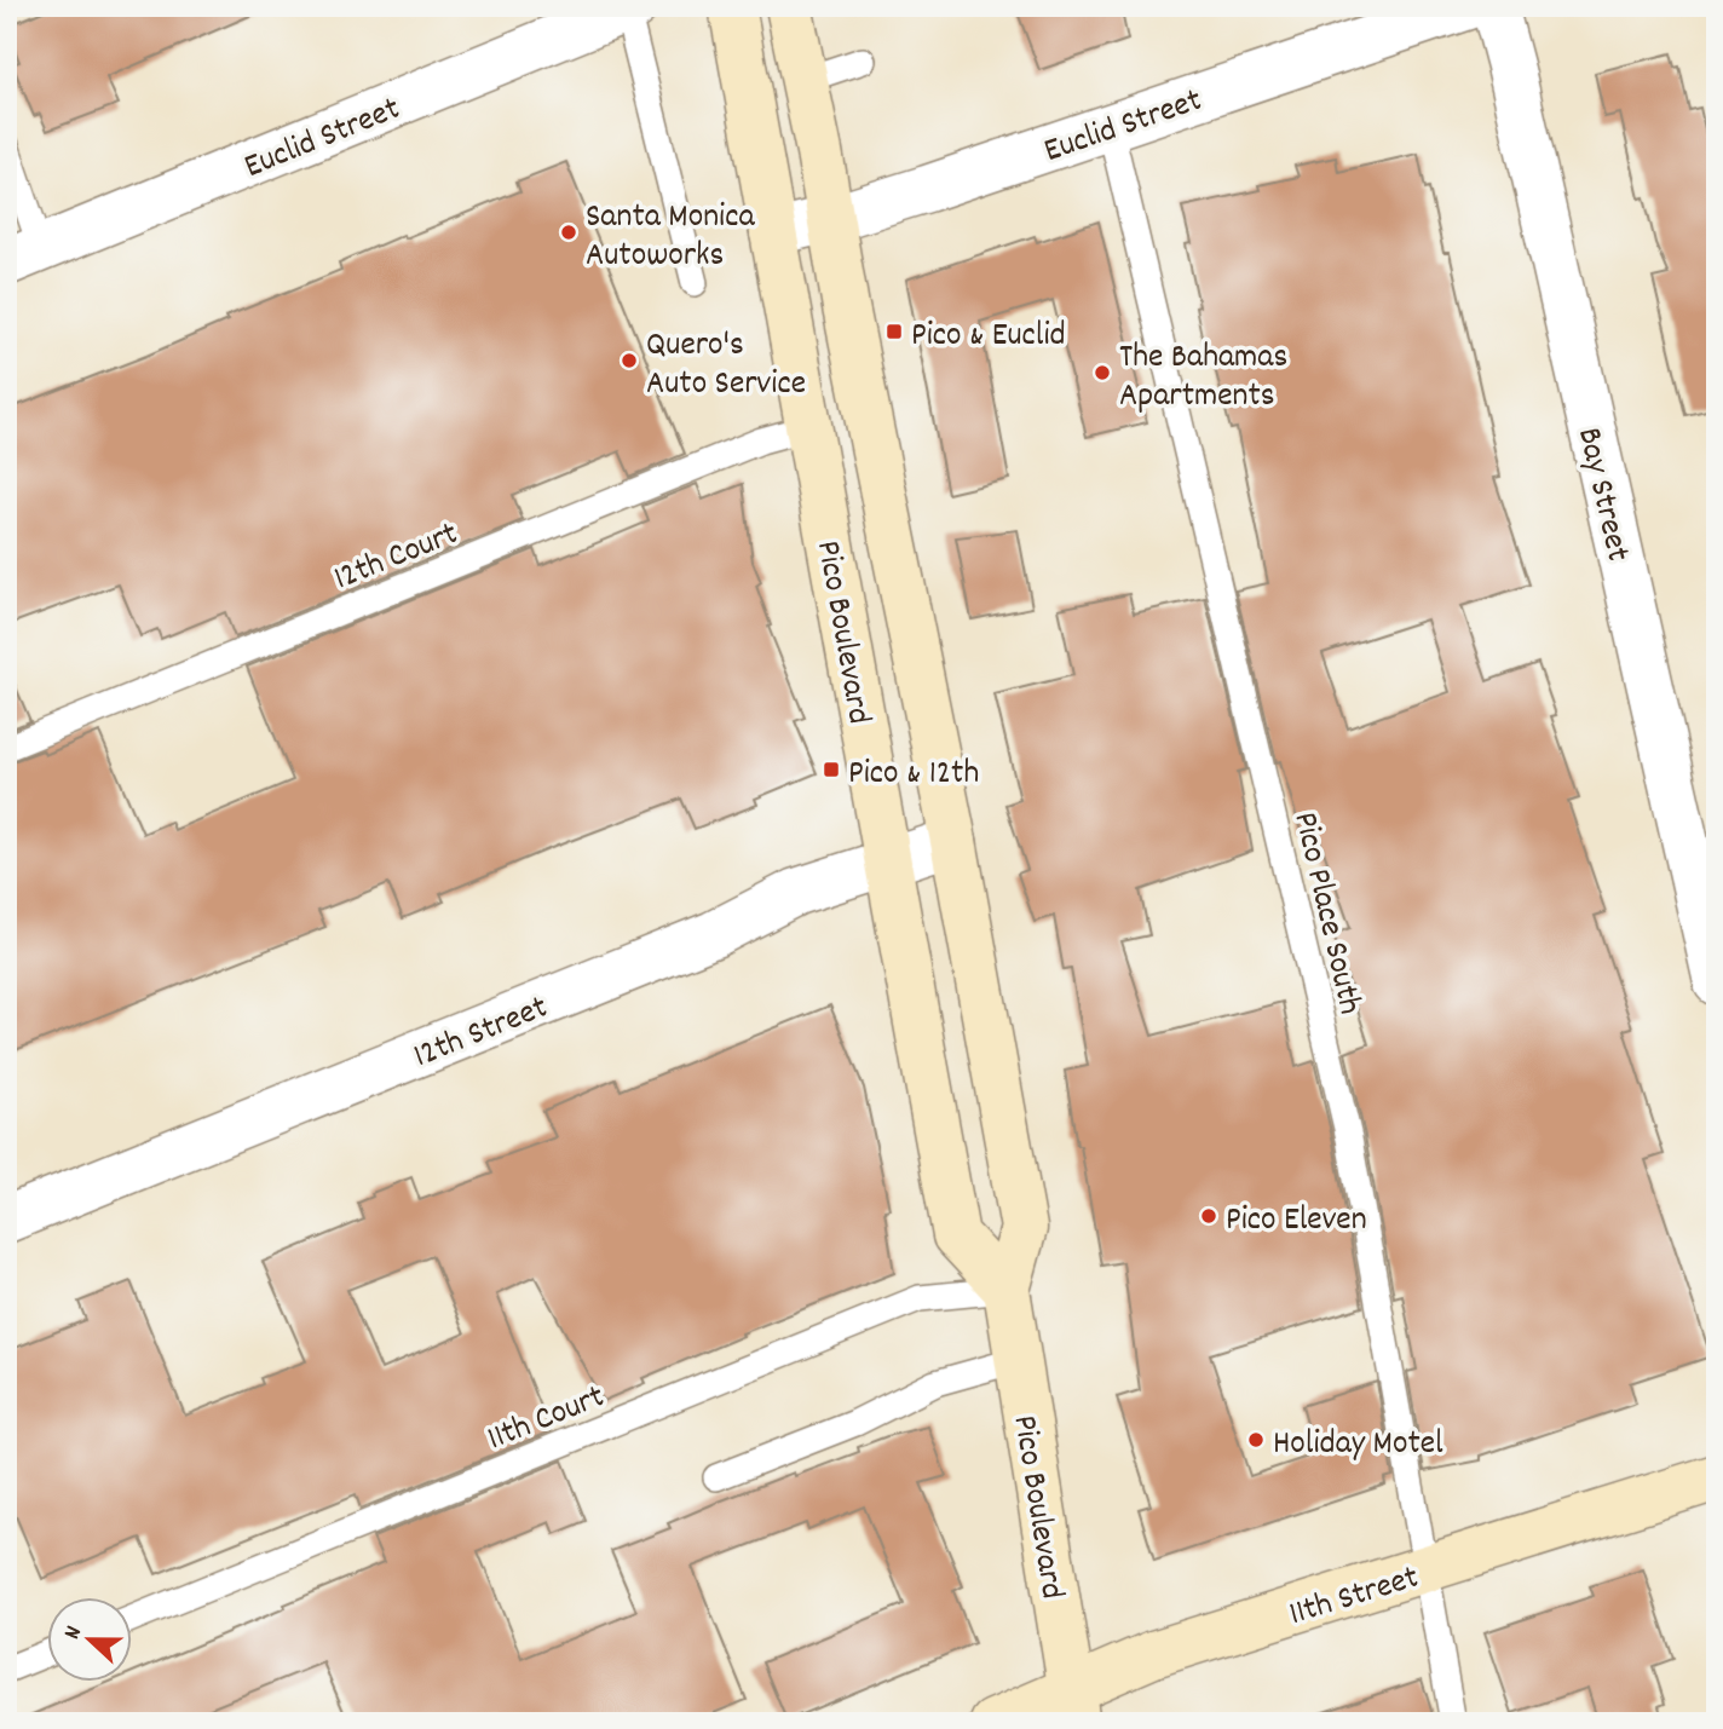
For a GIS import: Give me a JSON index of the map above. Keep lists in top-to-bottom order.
{
  "streets": {
    "main road": ["Pico Boulevard", "11th Street"],
    "street": ["Euclid Street", "Bay Street", "12th Street"],
    "lane": ["12th Court", "Pico Place South", "11th Court"]
  },
  "crossings": [
    ["Euclid Street", "Pico Boulevard"],
    ["Euclid Street", "Pico Place South"],
    ["12th Court", "Pico Boulevard"],
    ["Pico Boulevard", "12th Street"],
    ["Pico Boulevard", "11th Court"],
    ["Pico Boulevard", "11th Street"],
    ["Pico Place South", "11th Street"]
  ],
  "places": {
    "other": [
      "Santa Monica Autoworks",
      "Quero's Auto Service",
      "The Bahamas Apartments",
      "Pico Eleven",
      "Holiday Motel"
    ],
    "transit": ["Pico & Euclid", "Pico & 12th"]
  },
  "north": "left"
}
